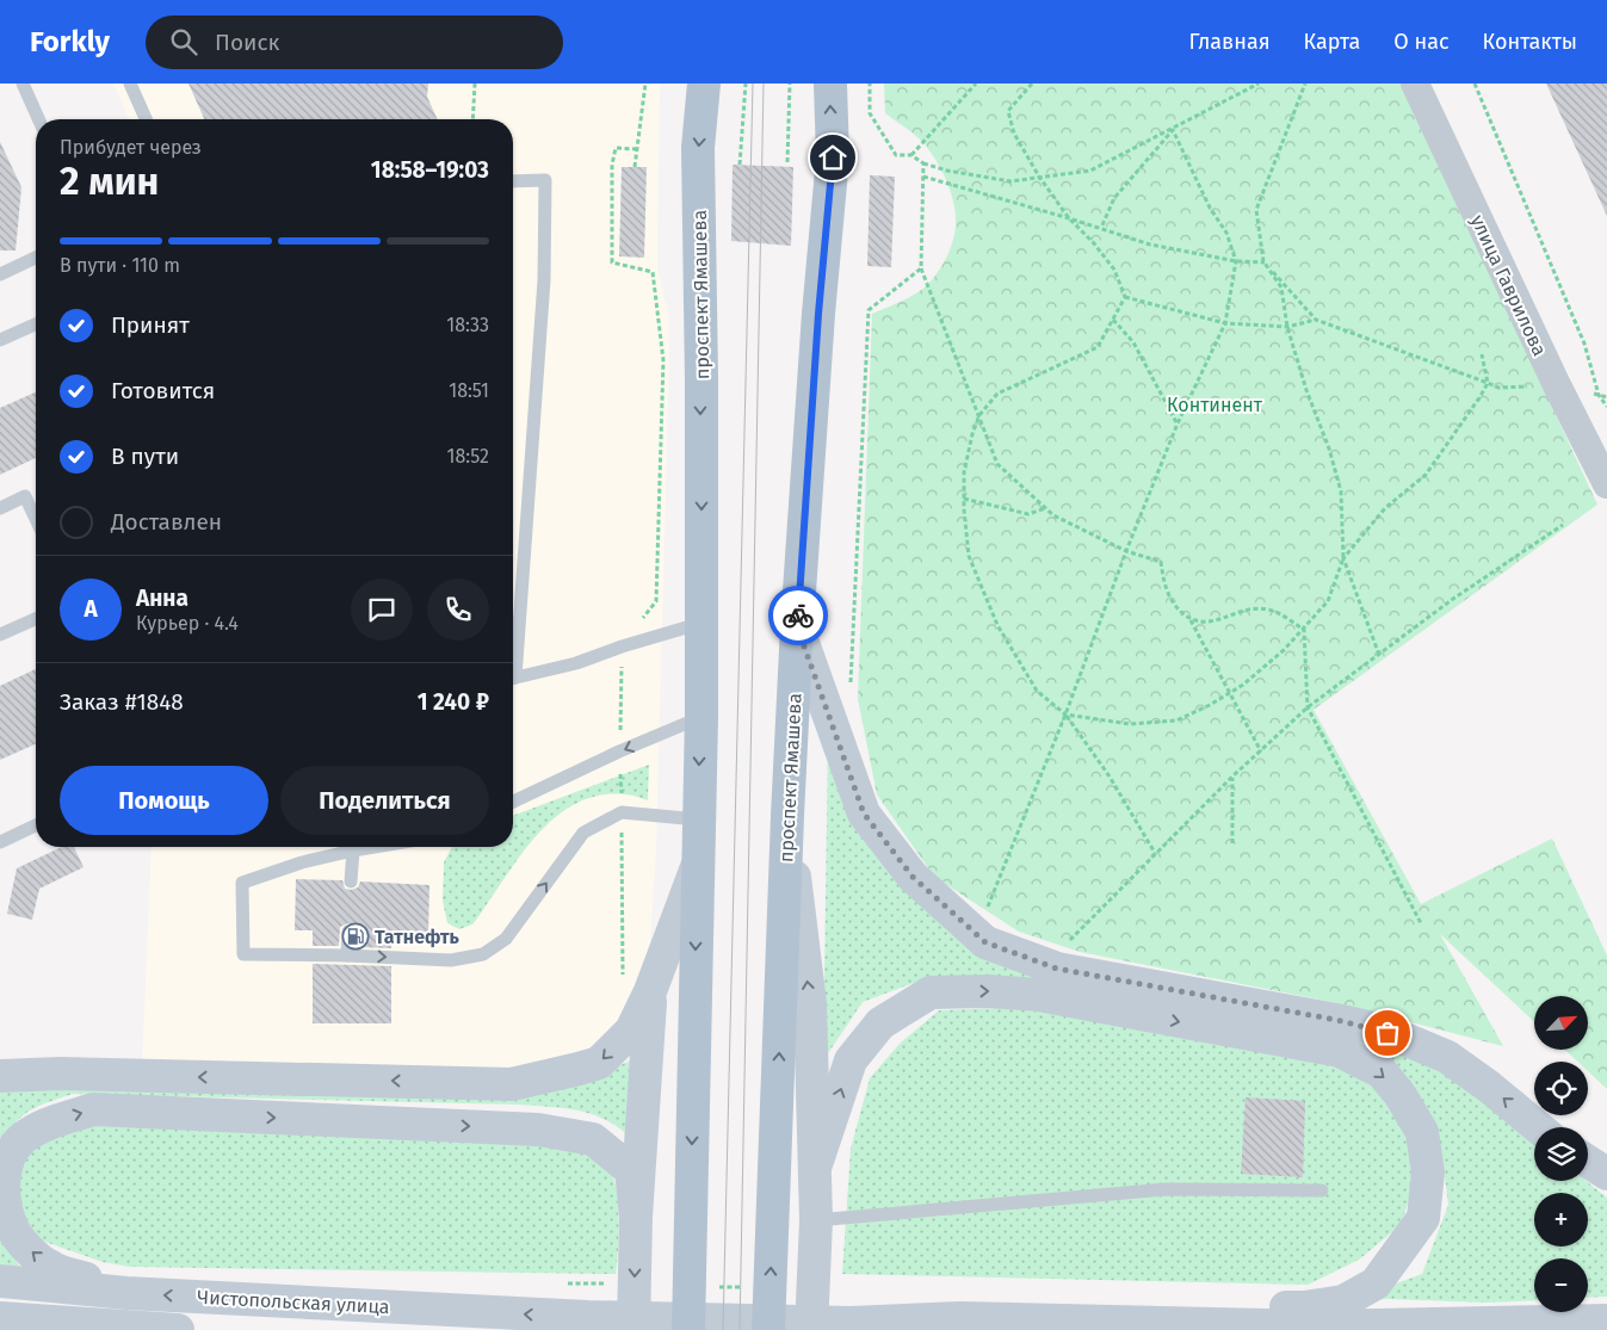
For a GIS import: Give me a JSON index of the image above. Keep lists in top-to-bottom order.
{
  "streets": {
    "main road": ["проспект Ямашева", "Чистопольская улица"],
    "street": ["улица Гаврилова"]
  },
  "parks": ["Континент"],
  "places": {
    "fuel station": ["Татнефть"]
  },
  "north": "top right",
  "page": {
    "header": "Forkly",
    "search": "Поиск",
    "nav": [
      "Главная",
      "Карта",
      "О нас",
      "Контакты"
    ],
    "heading": ["2 мин", "Прибудет через", "18:58–19:03"],
    "panel": [
      "Анна",
      "Курьер · 4.4",
      "Заказ #1848",
      "1 240 ₽"
    ],
    "bar": "В пути · 110 m",
    "list": [
      ["Принят", "18:33"],
      ["Готовится", "18:51"],
      ["В пути", "18:52"],
      "Доставлен"
    ],
    "round": "А",
    "buttons": ["Помощь", "Поделиться"],
    "map_buttons": ["+", "−"]
  }
}
